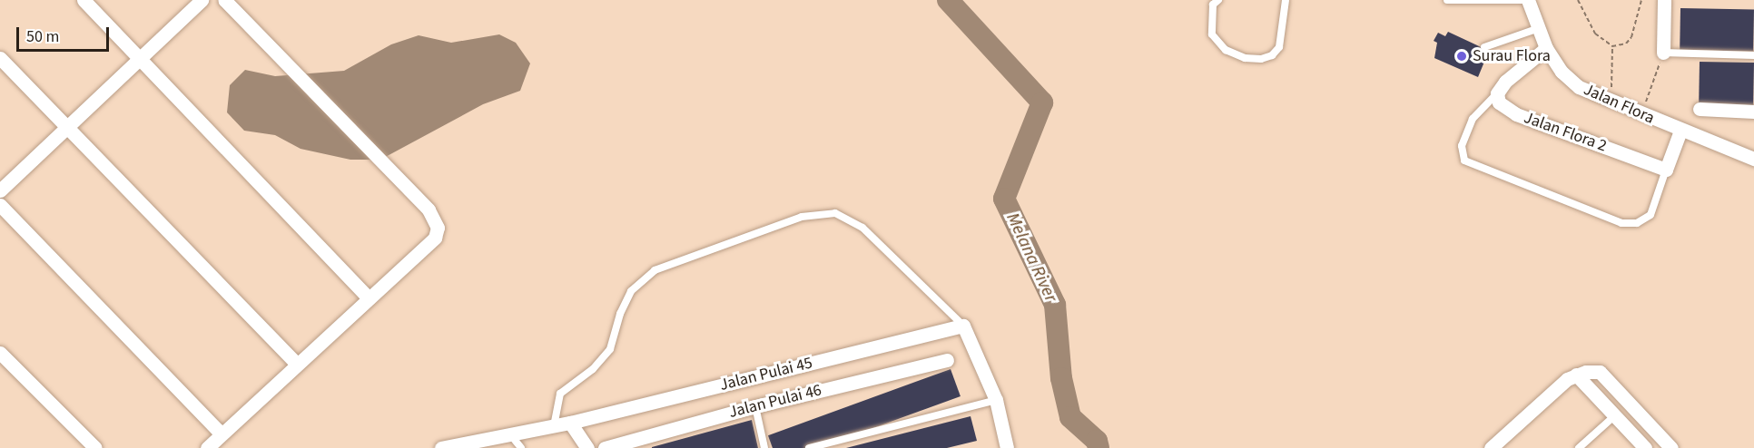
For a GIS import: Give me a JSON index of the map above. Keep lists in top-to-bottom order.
{
  "streets": {
    "street": [
      "Jalan Flora",
      "Jalan Flora 2",
      "Jalan Pulai 45",
      "Jalan Pulai 46"
    ]
  },
  "water": ["Melana River"],
  "places": ["Surau Flora"],
  "scale_bar": "50 m"
}
